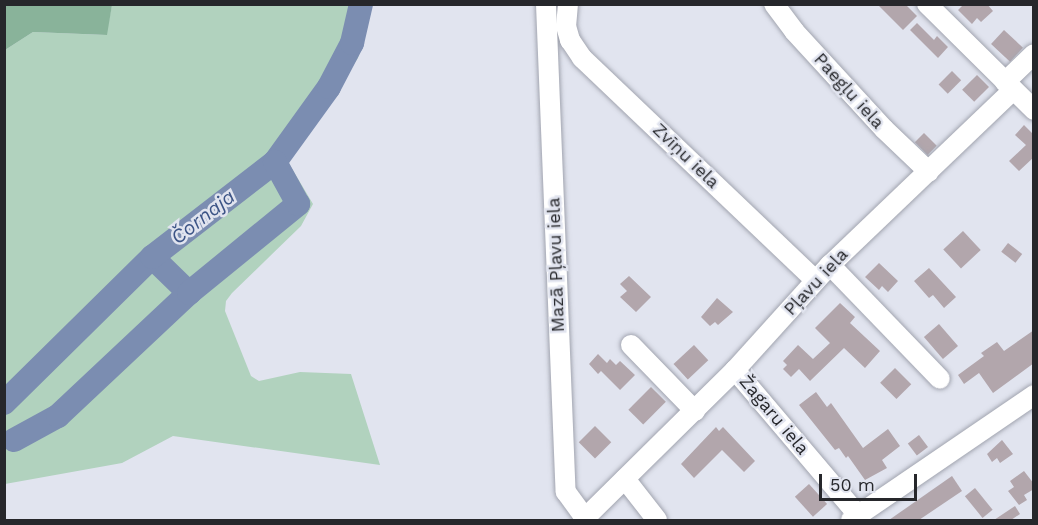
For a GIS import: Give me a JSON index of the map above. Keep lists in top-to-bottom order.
{
  "streets": {
    "street": [
      "Paegļu iela",
      "Zvīņu iela",
      "Mazā Pļavu iela",
      "Pļavu iela",
      "Žagaru iela"
    ]
  },
  "crossings": [
    ["Paegļu iela", "Pļavu iela"],
    ["Zvīņu iela", "Pļavu iela"],
    ["Mazā Pļavu iela", "Pļavu iela"],
    ["Pļavu iela", "Žagaru iela"]
  ],
  "water": ["Čornaja"],
  "scale_bar": "50 m"
}
